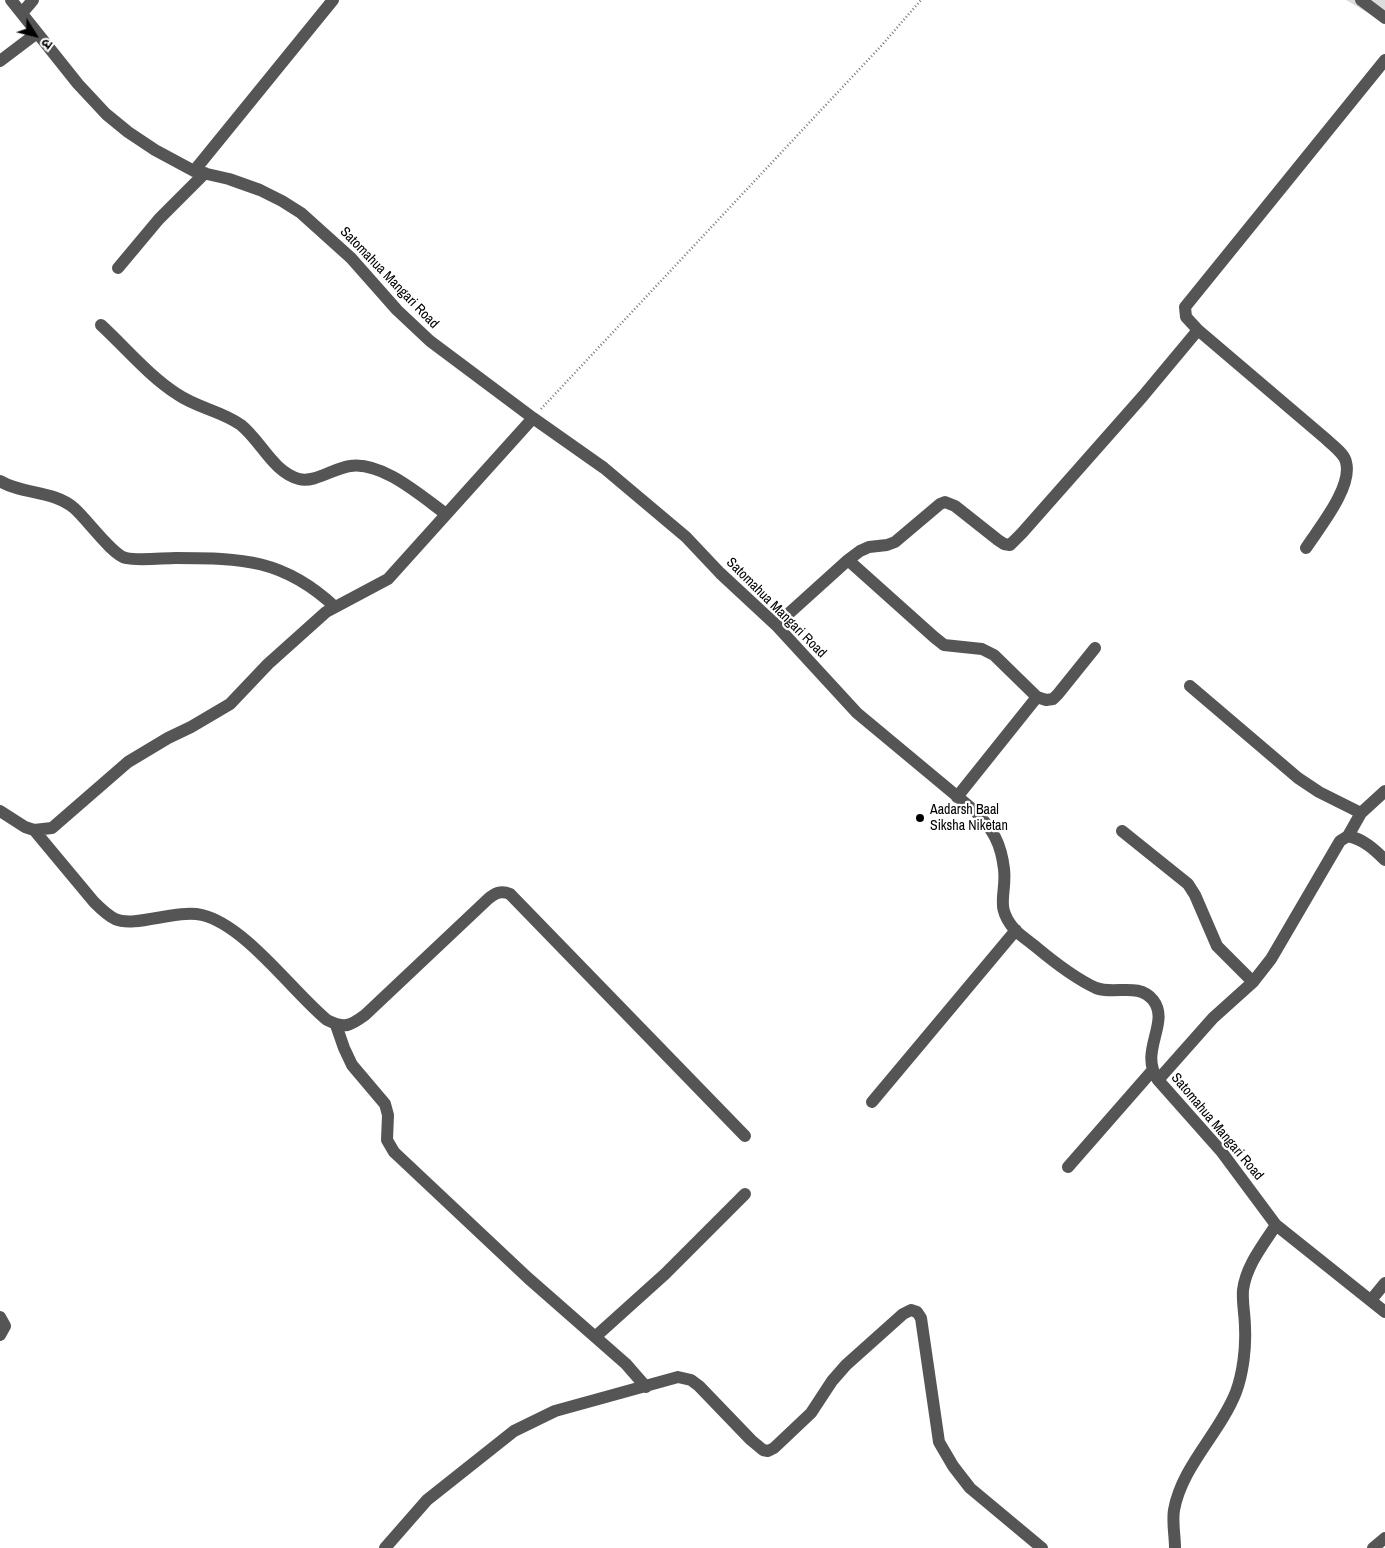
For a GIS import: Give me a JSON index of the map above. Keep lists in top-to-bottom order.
{
  "streets": {
    "street": ["Satomahua Mangari Road"]
  },
  "places": ["Aadarsh Baal Siksha Niketan"],
  "north": "bottom right"
}
